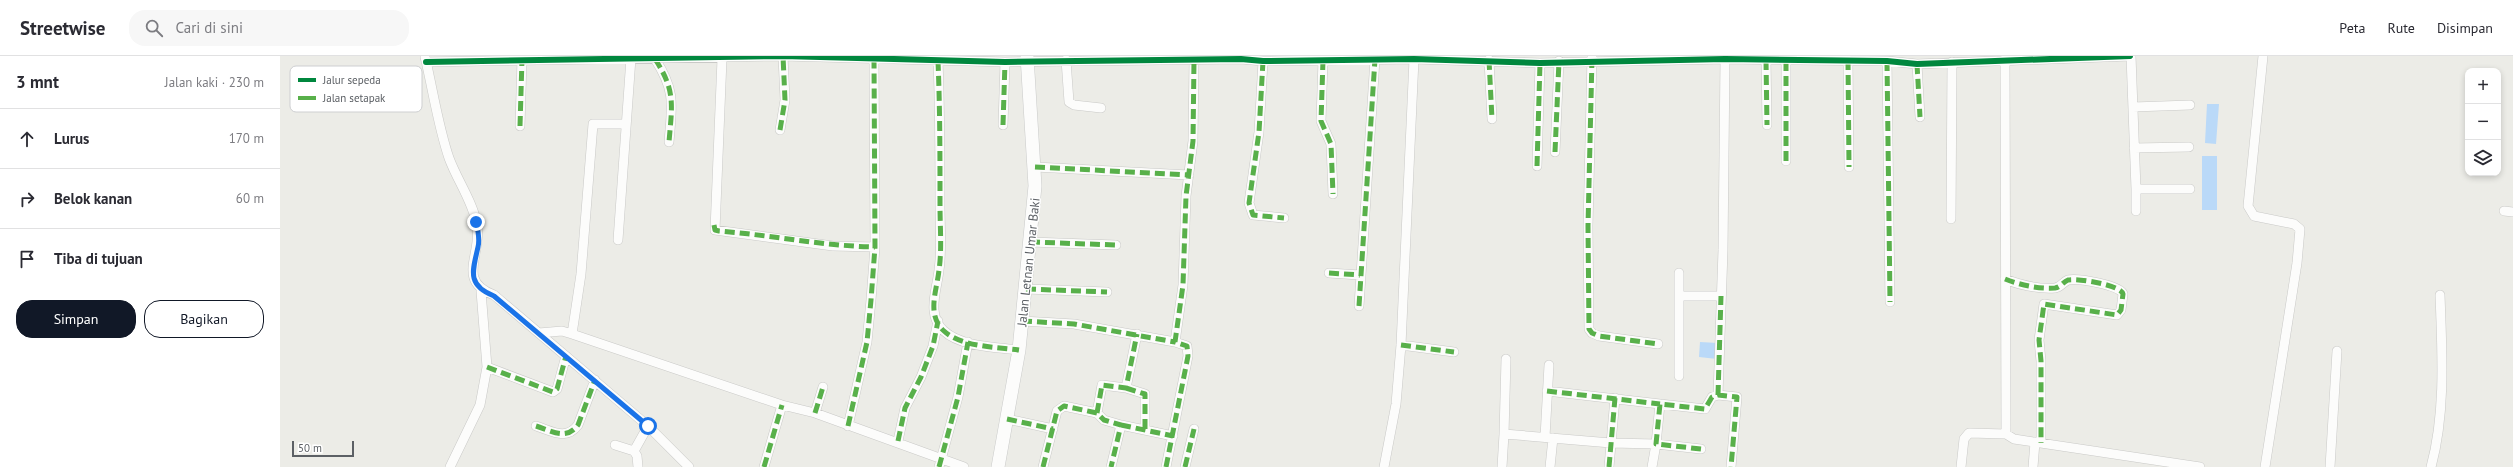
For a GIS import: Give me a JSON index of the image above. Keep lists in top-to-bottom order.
{
  "streets": {
    "street": ["Jalan Letnan Umar Baki"]
  },
  "legend": ["Jalur sepeda", "Jalan setapak"],
  "scale_bar": "50 m",
  "page": {
    "header": "Streetwise",
    "search": "Cari di sini",
    "nav": ["Peta", "Rute", "Disimpan"],
    "heading": ["3 mnt", "Jalan kaki · 230 m"],
    "map_buttons": ["+", "−"],
    "list": [
      ["Lurus", "170 m"],
      ["Belok kanan", "60 m"],
      "Tiba di tujuan"
    ],
    "buttons": ["Simpan", "Bagikan"],
    "scale": "50 m"
  }
}
